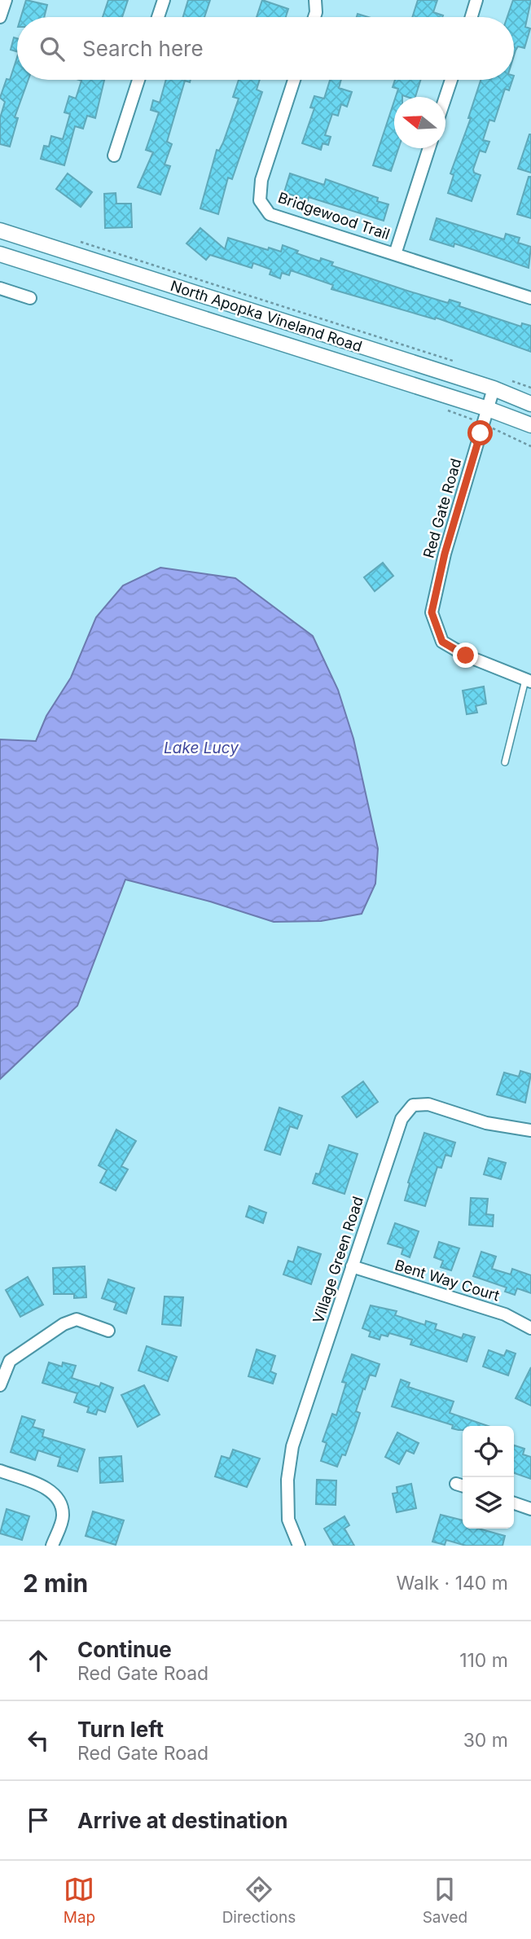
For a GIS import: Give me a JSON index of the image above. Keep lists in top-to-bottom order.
{
  "streets": {
    "street": [
      "Bridgewood Trail",
      "North Apopka Vineland Road",
      "Red Gate Road",
      "Village Green Road",
      "Bent Way Court"
    ]
  },
  "crossings": [
    ["North Apopka Vineland Road", "Red Gate Road"],
    ["Village Green Road", "Bent Way Court"]
  ],
  "water": ["Lake Lucy"],
  "north": "left",
  "page": {
    "search": "Search here",
    "heading": ["2 min", "Walk · 140 m"],
    "list": [
      ["Continue", "Red Gate Road", "110 m"],
      ["Turn left", "Red Gate Road", "30 m"],
      "Arrive at destination"
    ],
    "nav": ["Map", "Directions", "Saved"]
  }
}
